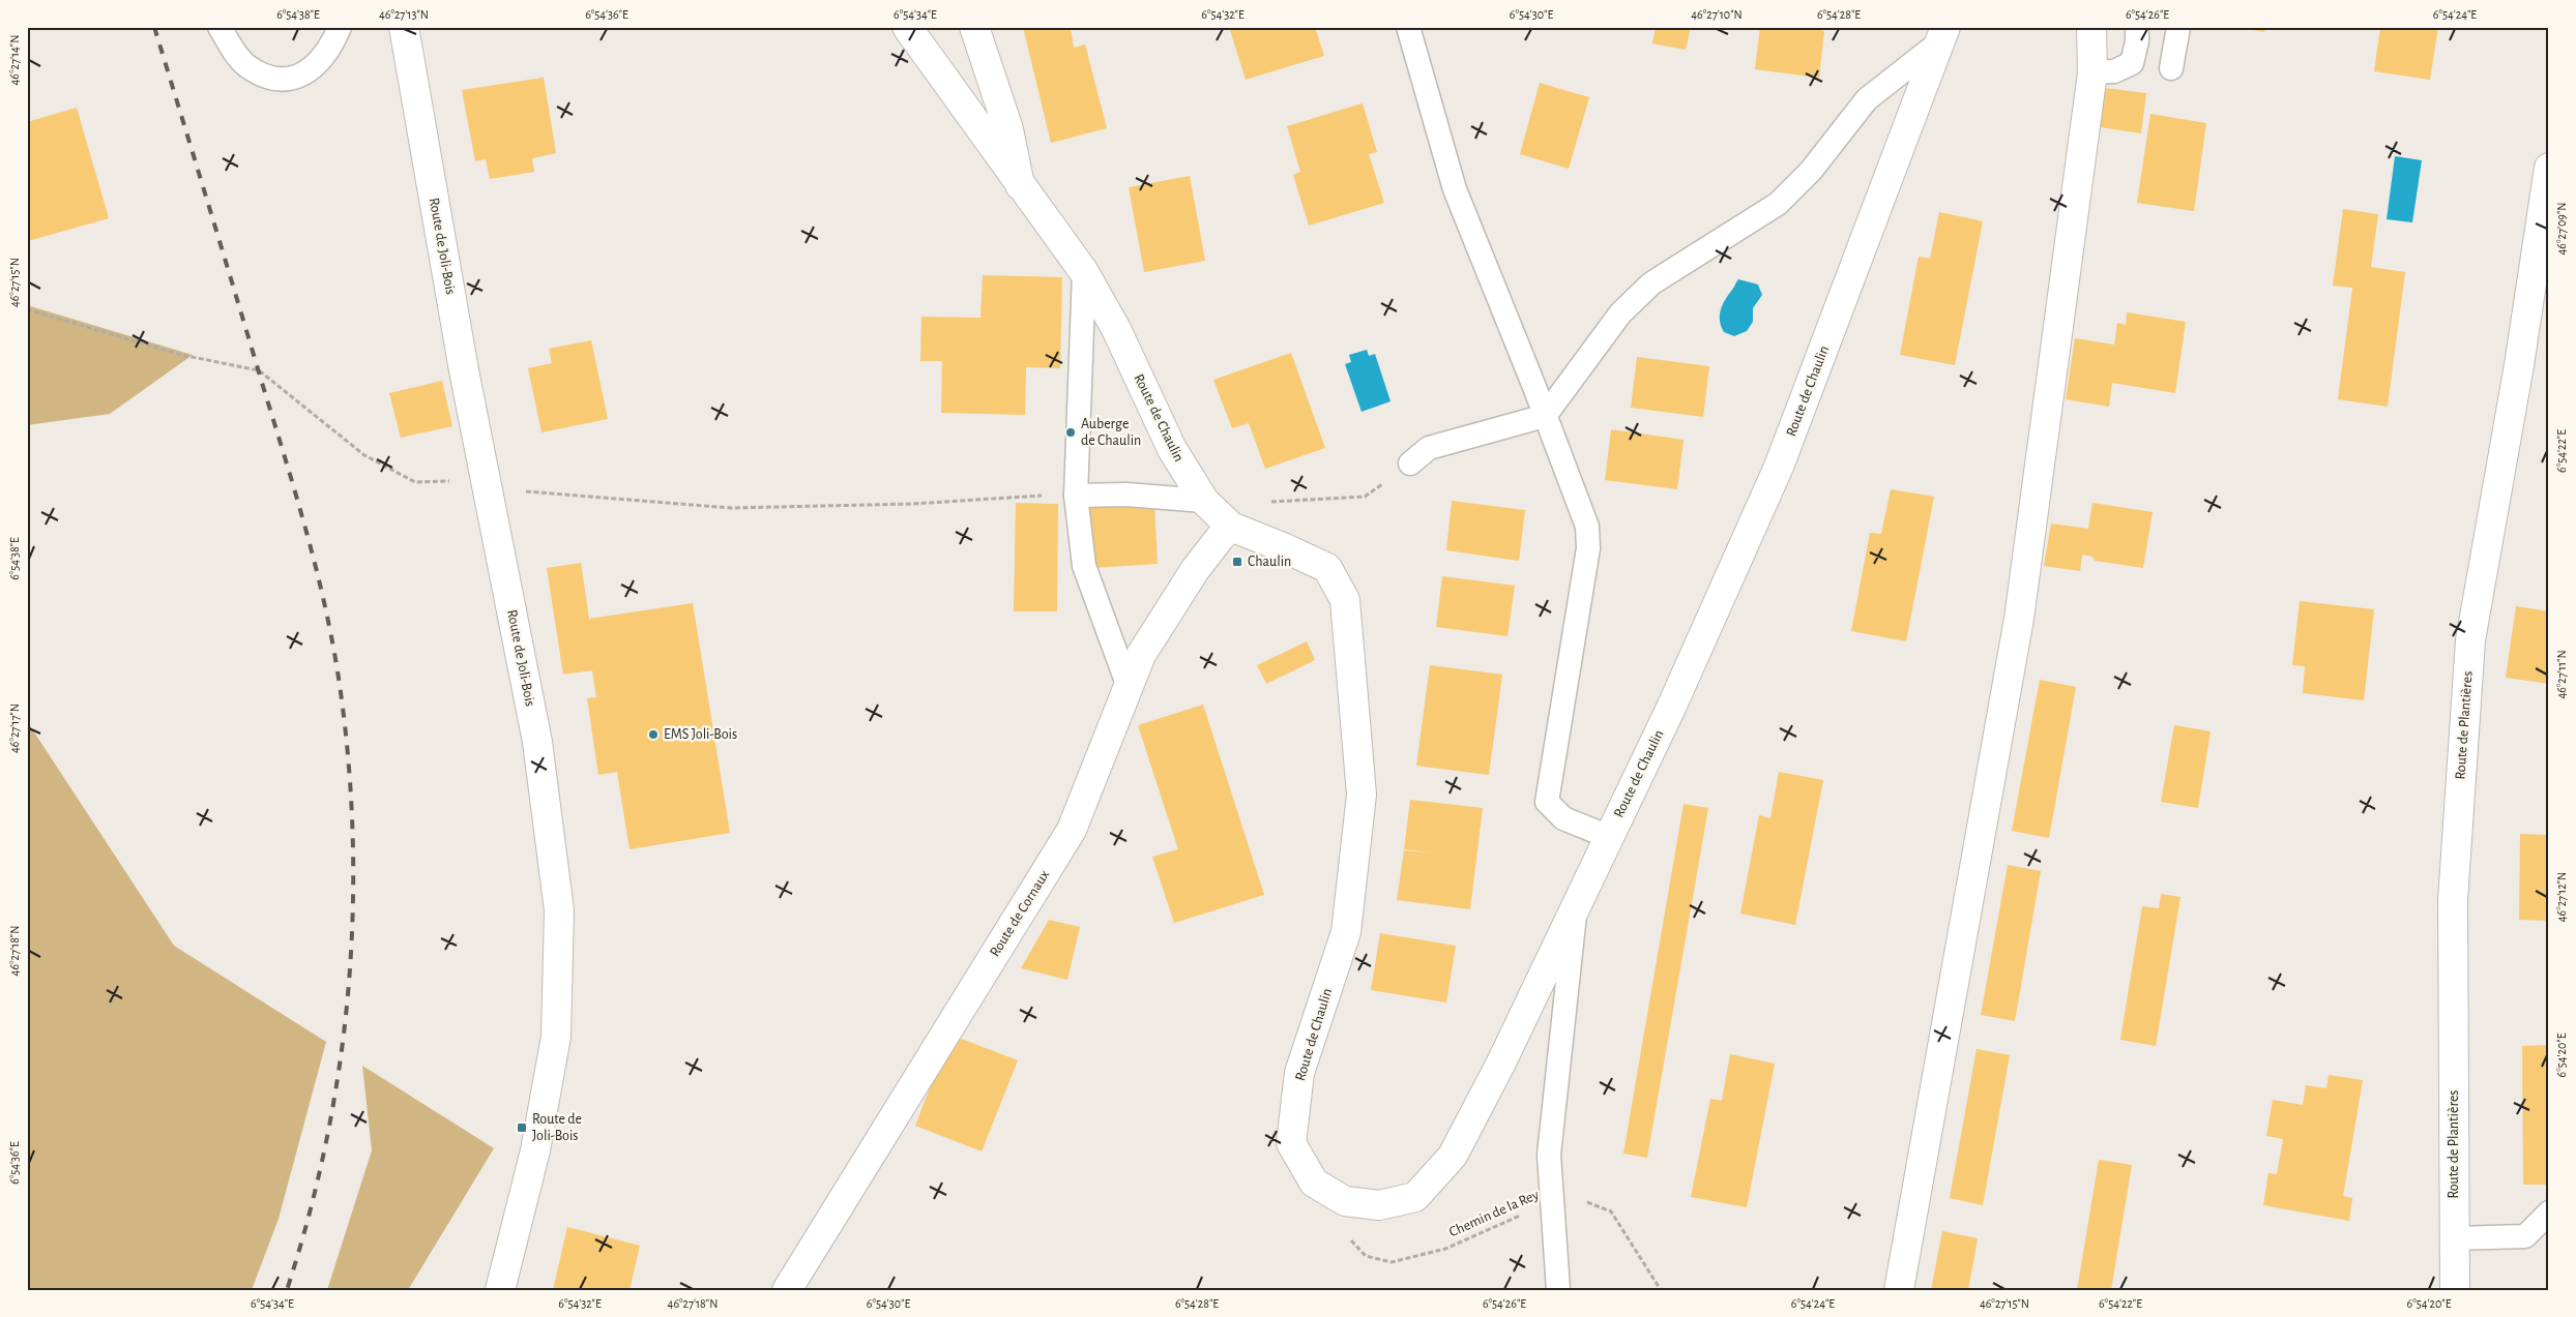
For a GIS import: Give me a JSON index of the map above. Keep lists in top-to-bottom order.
{
  "streets": {
    "street": [
      "Route de Joli-Bois",
      "Route de Chaulin",
      "Route de Plantières",
      "Route de Cornaux"
    ],
    "path": ["Chemin de la Rey"]
  },
  "crossings": [
    ["Route de Chaulin", "Route de Cornaux"],
    ["Route de Chaulin", "Chemin de la Rey"]
  ],
  "places": {
    "other": ["Auberge de Chaulin", "EMS Joli-Bois"],
    "transit": ["Chaulin", "Route de Joli-Bois"]
  },
  "coordinates": [
    "6°54'38\"E",
    "46°27'13\"N",
    "6°54'36\"E",
    "6°54'34\"E",
    "6°54'32\"E",
    "6°54'30\"E",
    "46°27'10\"N",
    "6°54'28\"E",
    "6°54'26\"E",
    "6°54'24\"E",
    "46°27'14\"N",
    "46°27'09\"N",
    "46°27'15\"N",
    "6°54'22\"E",
    "46°27'11\"N",
    "46°27'17\"N",
    "46°27'12\"N",
    "46°27'18\"N",
    "6°54'20\"E"
  ]
}
